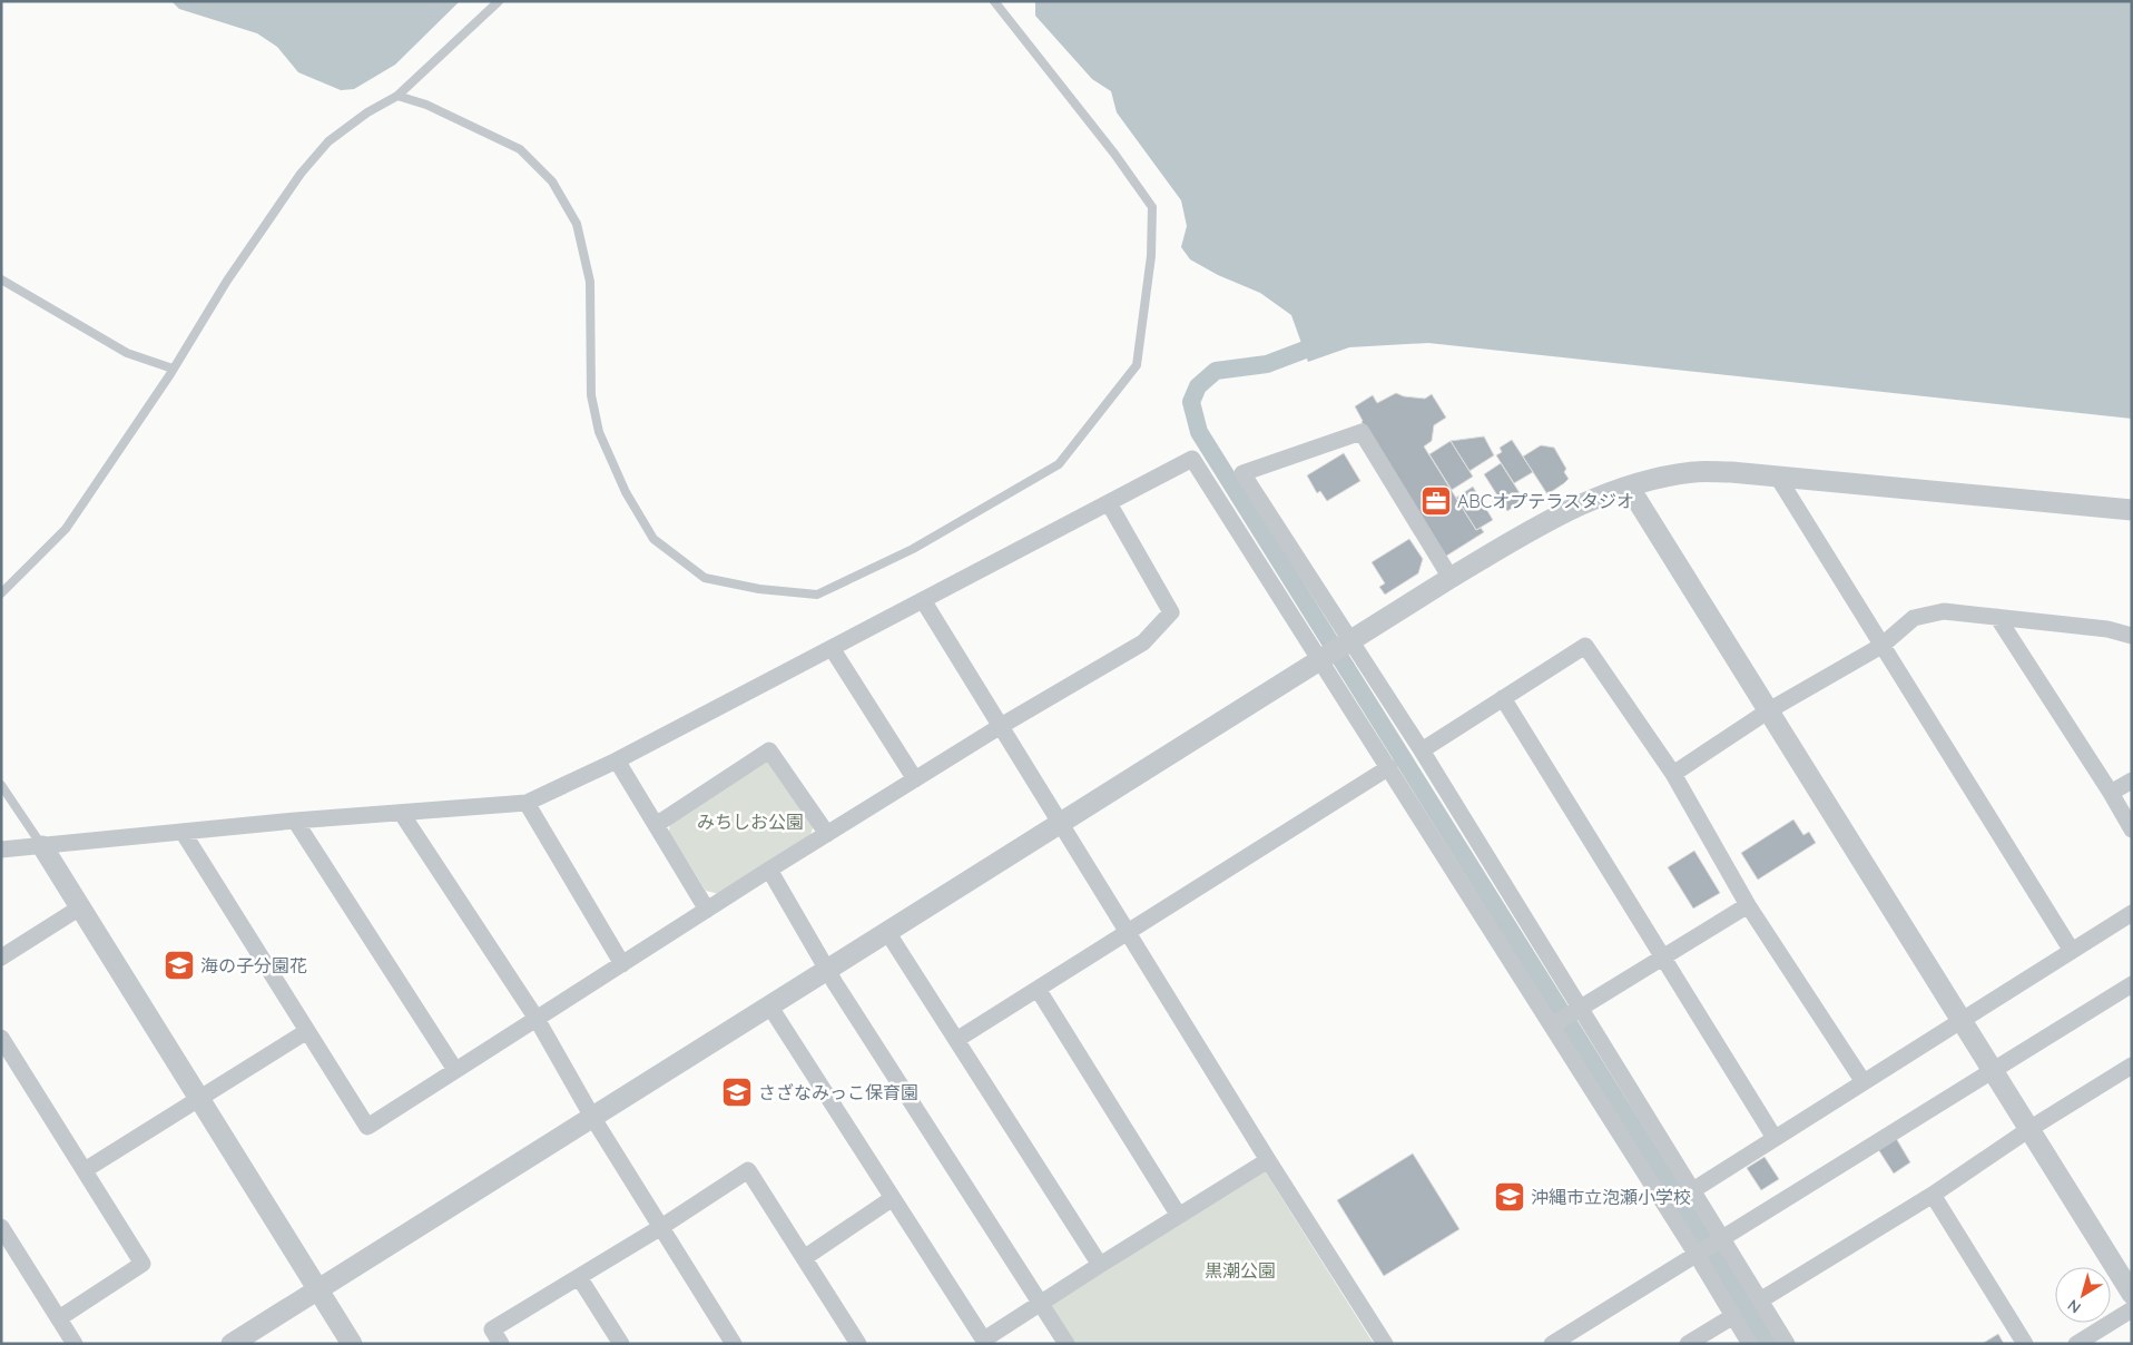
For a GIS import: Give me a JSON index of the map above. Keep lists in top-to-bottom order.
{
  "parks": ["みちしお公園", "黒潮公園"],
  "places": {
    "office": ["ABCオプテラスタジオ"],
    "school or university": ["海の子分園花", "さざなみっこ保育園", "沖縄市立泡瀬小学校"]
  },
  "north": "bottom left"
}
